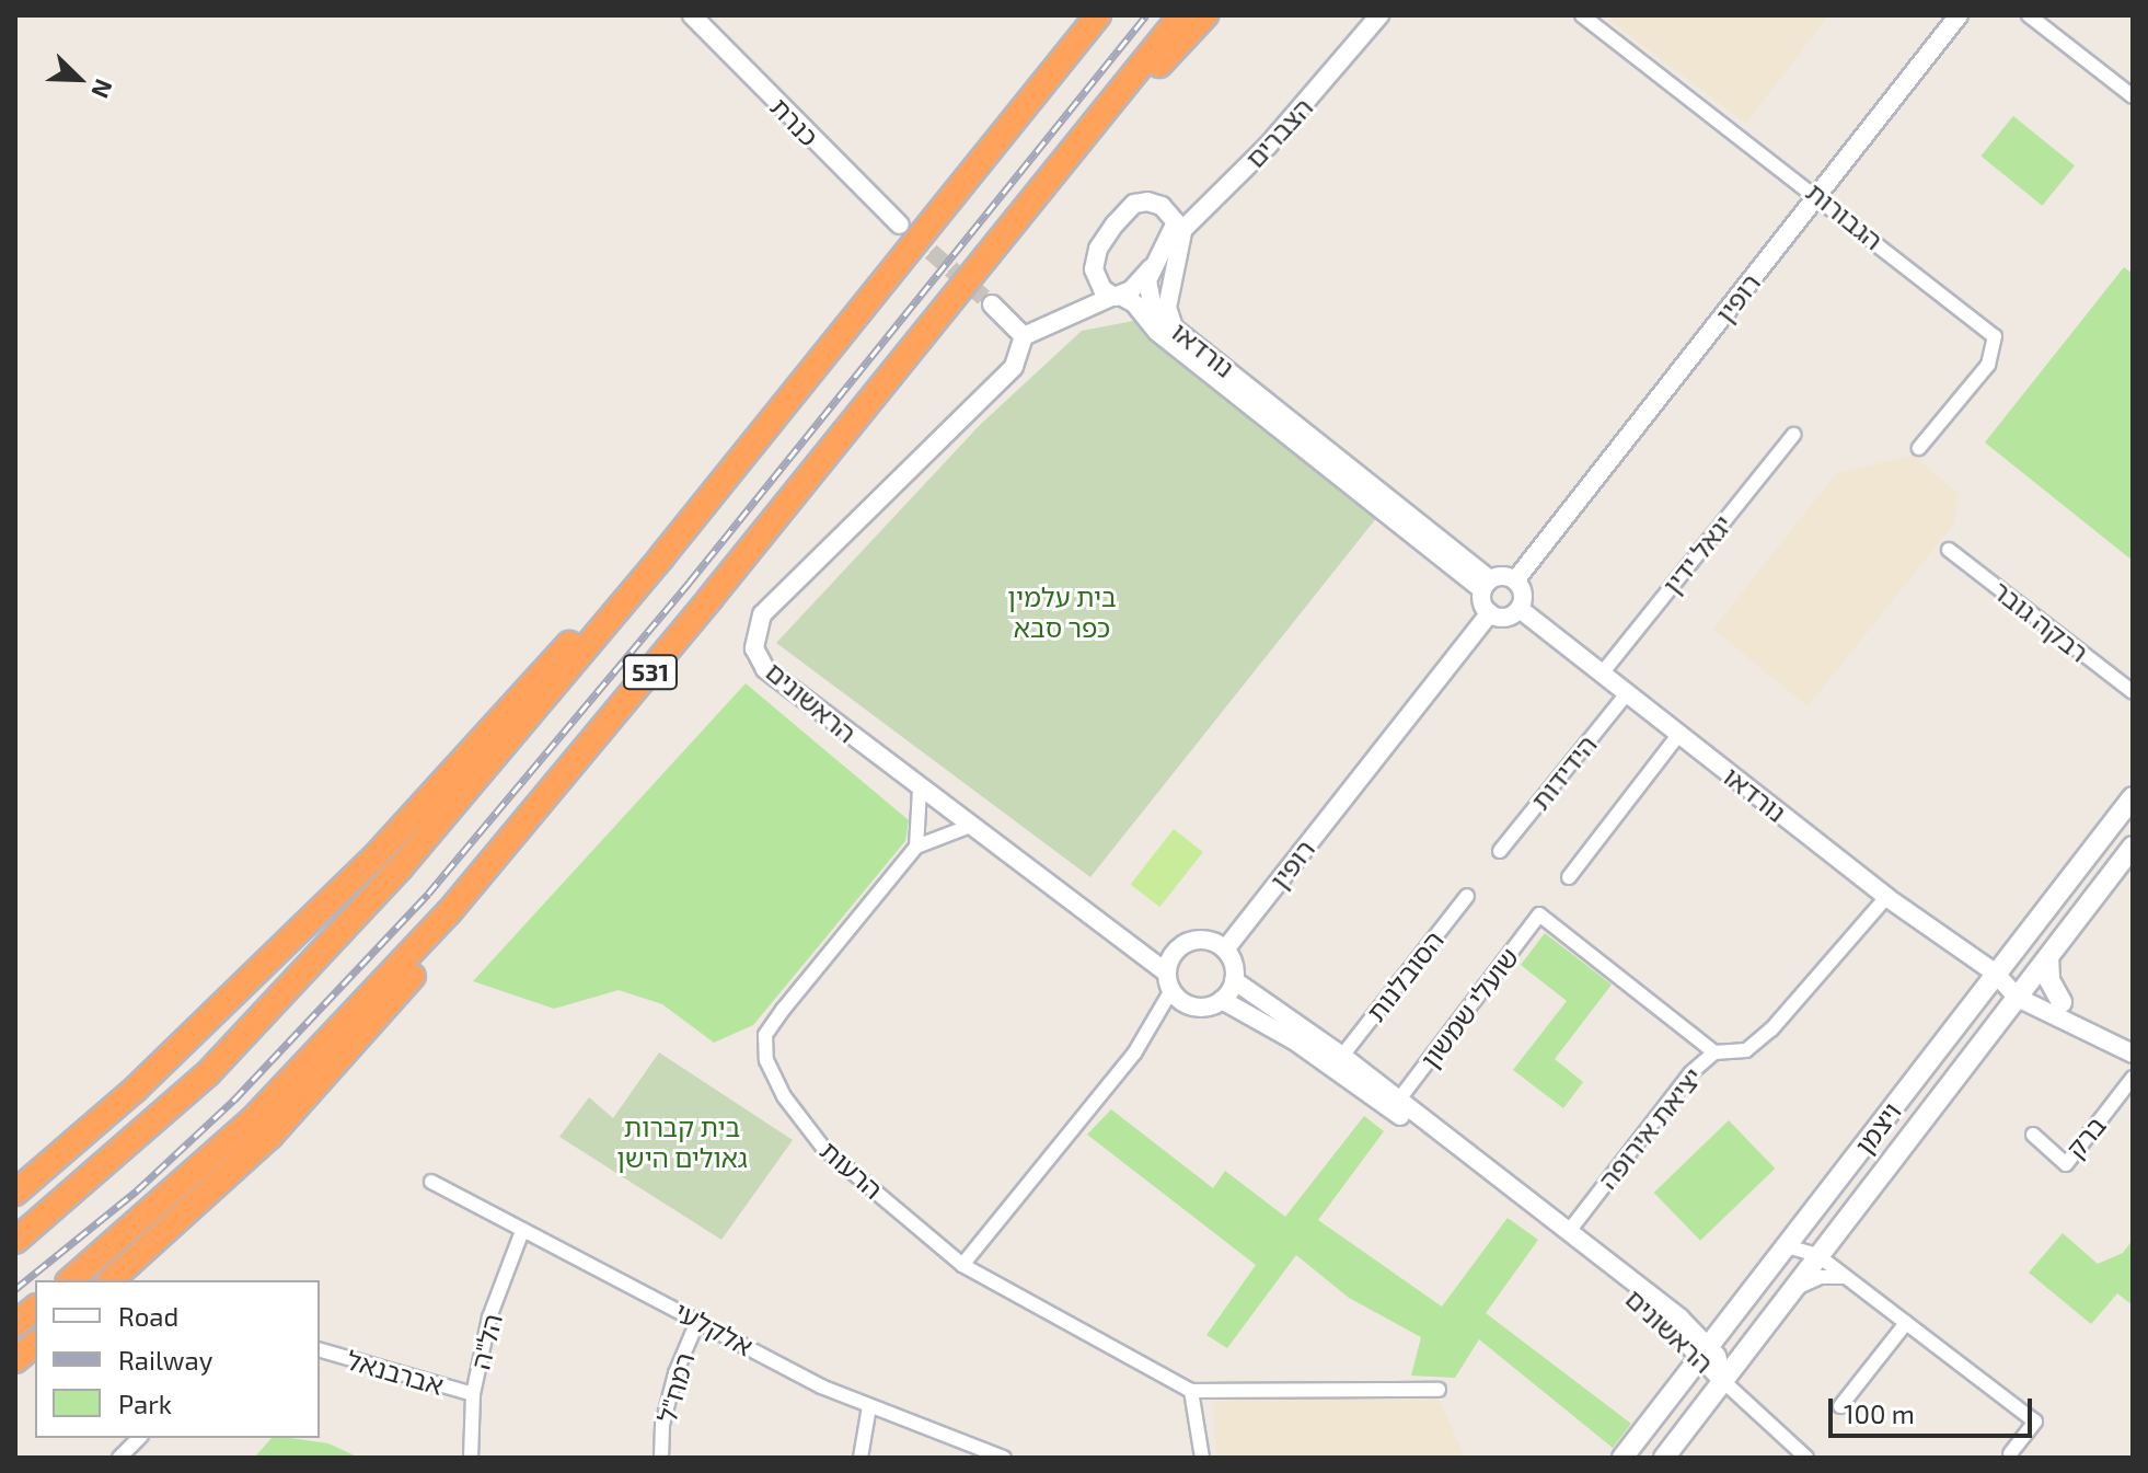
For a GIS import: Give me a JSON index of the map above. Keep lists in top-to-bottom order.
{
  "streets": {
    "highway": ["531"],
    "main road": ["ויצמן"],
    "street": [
      "כנרת",
      "הצברים",
      "הגבורות",
      "רופין",
      "נורדאו",
      "יגאל ידין",
      "רבקה גובר",
      "הראשונים",
      "הידידות",
      "הסובלנות",
      "שועלי שמשון",
      "יציאת אירופה",
      "ברק",
      "הרעות",
      "אלקלעי",
      "הל\"ה",
      "אברבנאל",
      "רמח\"ל"
    ]
  },
  "crossings": [
    ["הצברים", "נורדאו"],
    ["הגבורות", "רופין"],
    ["רופין", "נורדאו"],
    ["רופין", "הראשונים"],
    ["נורדאו", "יגאל ידין"],
    ["נורדאו", "הידידות"],
    ["נורדאו", "יציאת אירופה"],
    ["נורדאו", "ויצמן"],
    ["הראשונים", "הסובלנות"],
    ["הראשונים", "שועלי שמשון"],
    ["הראשונים", "יציאת אירופה"],
    ["הראשונים", "ויצמן"],
    ["הראשונים", "הרעות"],
    ["שועלי שמשון", "יציאת אירופה"],
    ["אלקלעי", "הל\"ה"],
    ["אלקלעי", "רמח\"ל"],
    ["הל\"ה", "אברבנאל"]
  ],
  "parks": ["בית עלמין כפר סבא", "בית קברות גאולים הישן"],
  "legend": ["Road", "Railway", "Park"],
  "scale_bar": "100 m",
  "north": "bottom right"
}
